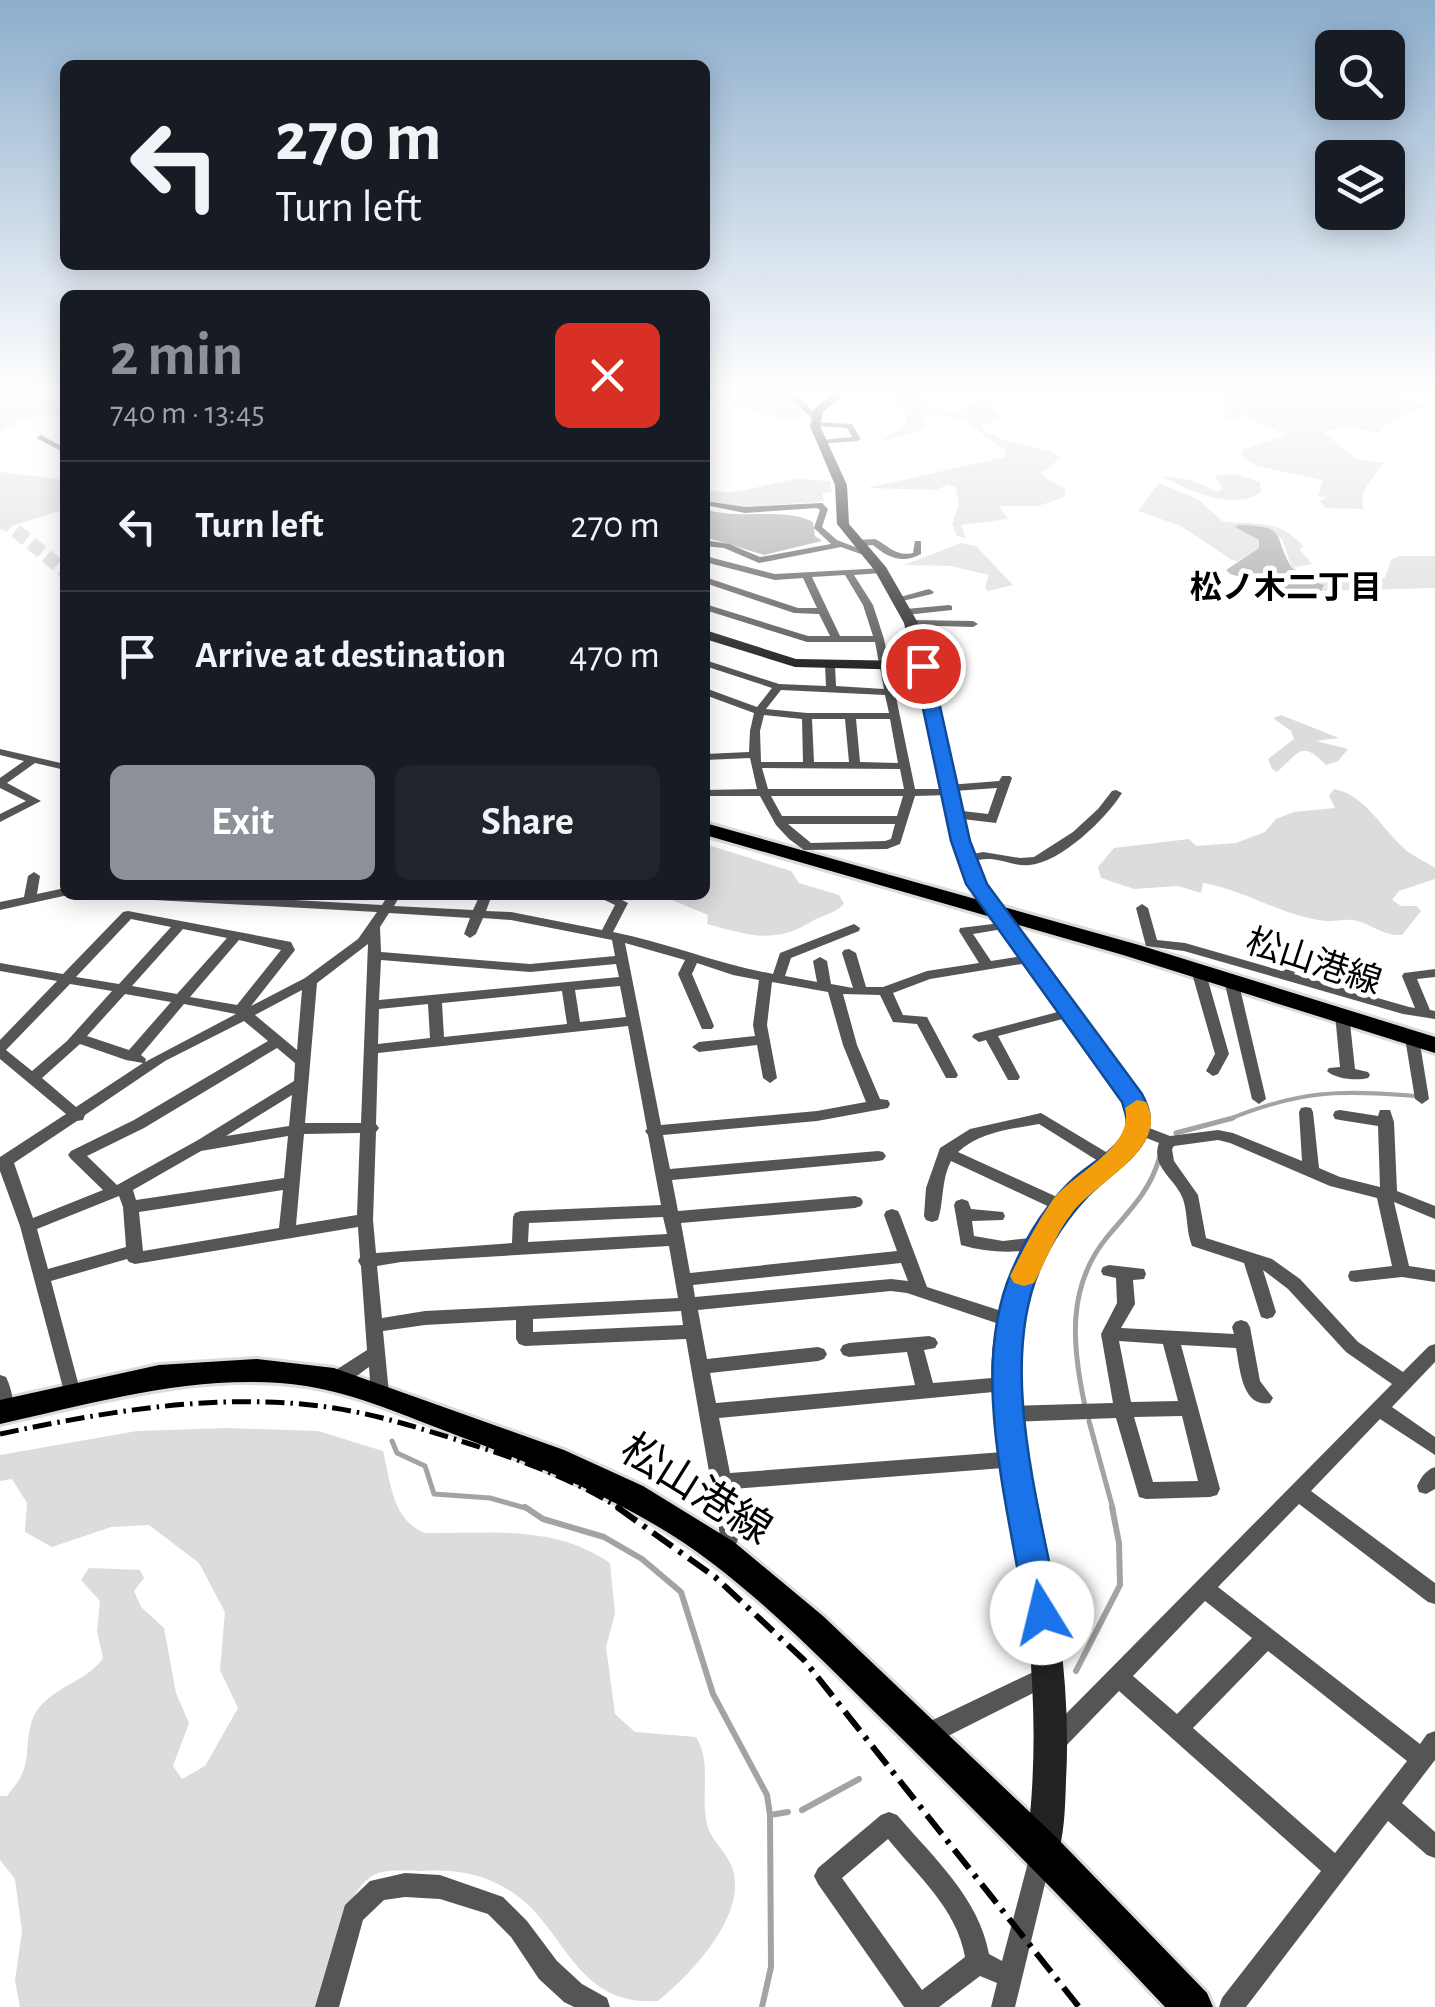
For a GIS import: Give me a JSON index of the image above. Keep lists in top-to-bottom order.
{
  "streets": {
    "main road": ["松山港線"]
  },
  "districts": ["松ノ木二丁目"],
  "page": {
    "turn": ["270 m", "Turn left"],
    "heading": ["2 min", "740 m · 13:45"],
    "list": [
      {
        "name": "Turn left",
        "value": "270 m"
      },
      {
        "name": "Arrive at destination",
        "value": "470 m"
      }
    ],
    "buttons": ["Exit", "Share"]
  }
}
